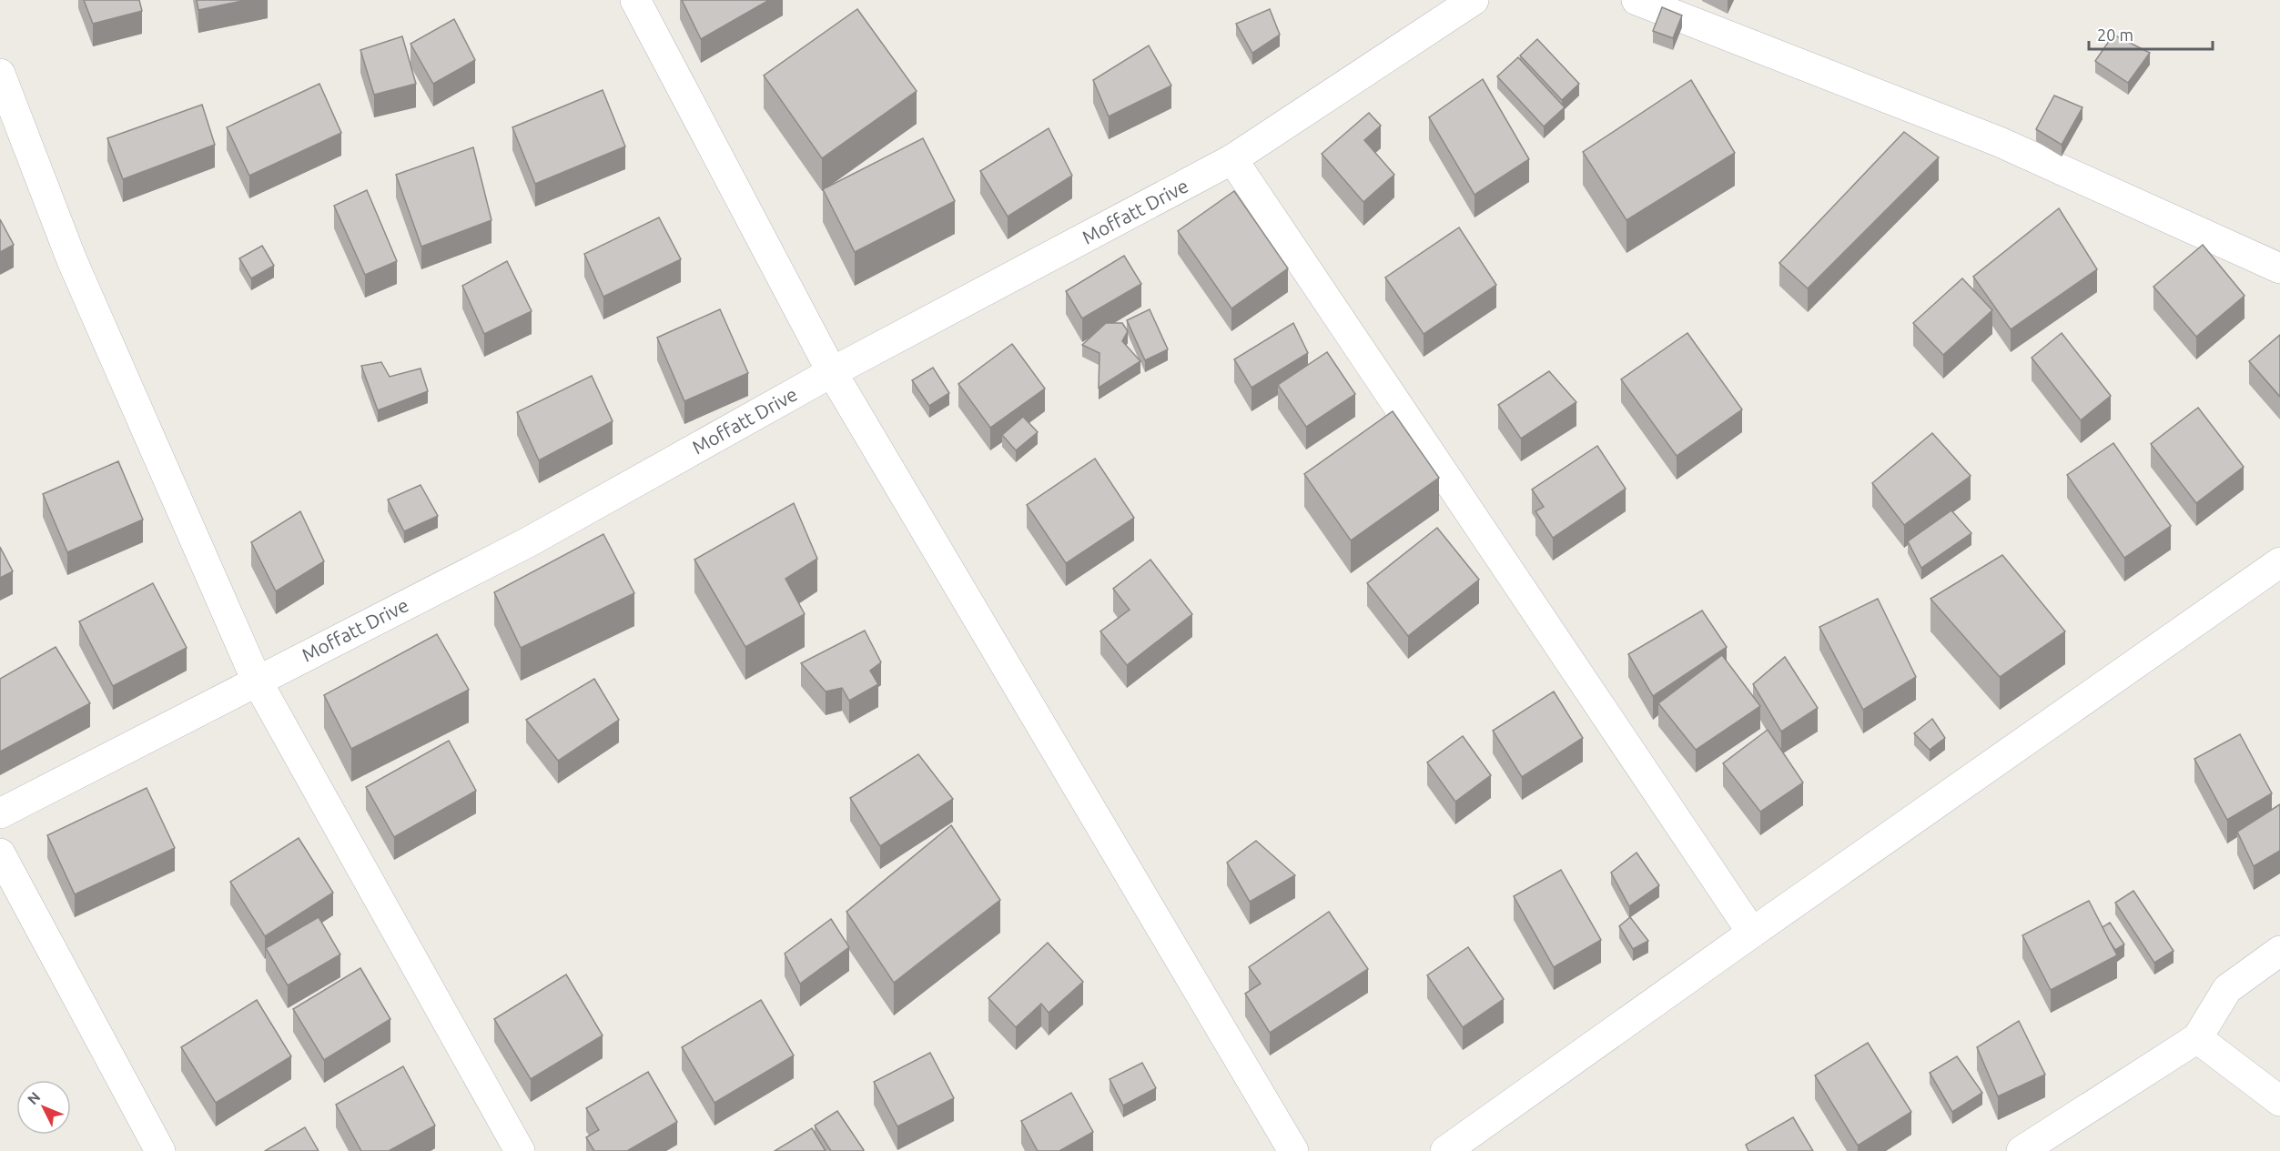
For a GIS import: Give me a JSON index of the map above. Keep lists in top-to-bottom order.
{
  "streets": {
    "street": ["Moffatt Drive"]
  },
  "scale_bar": "20 m",
  "north": "top left"
}
